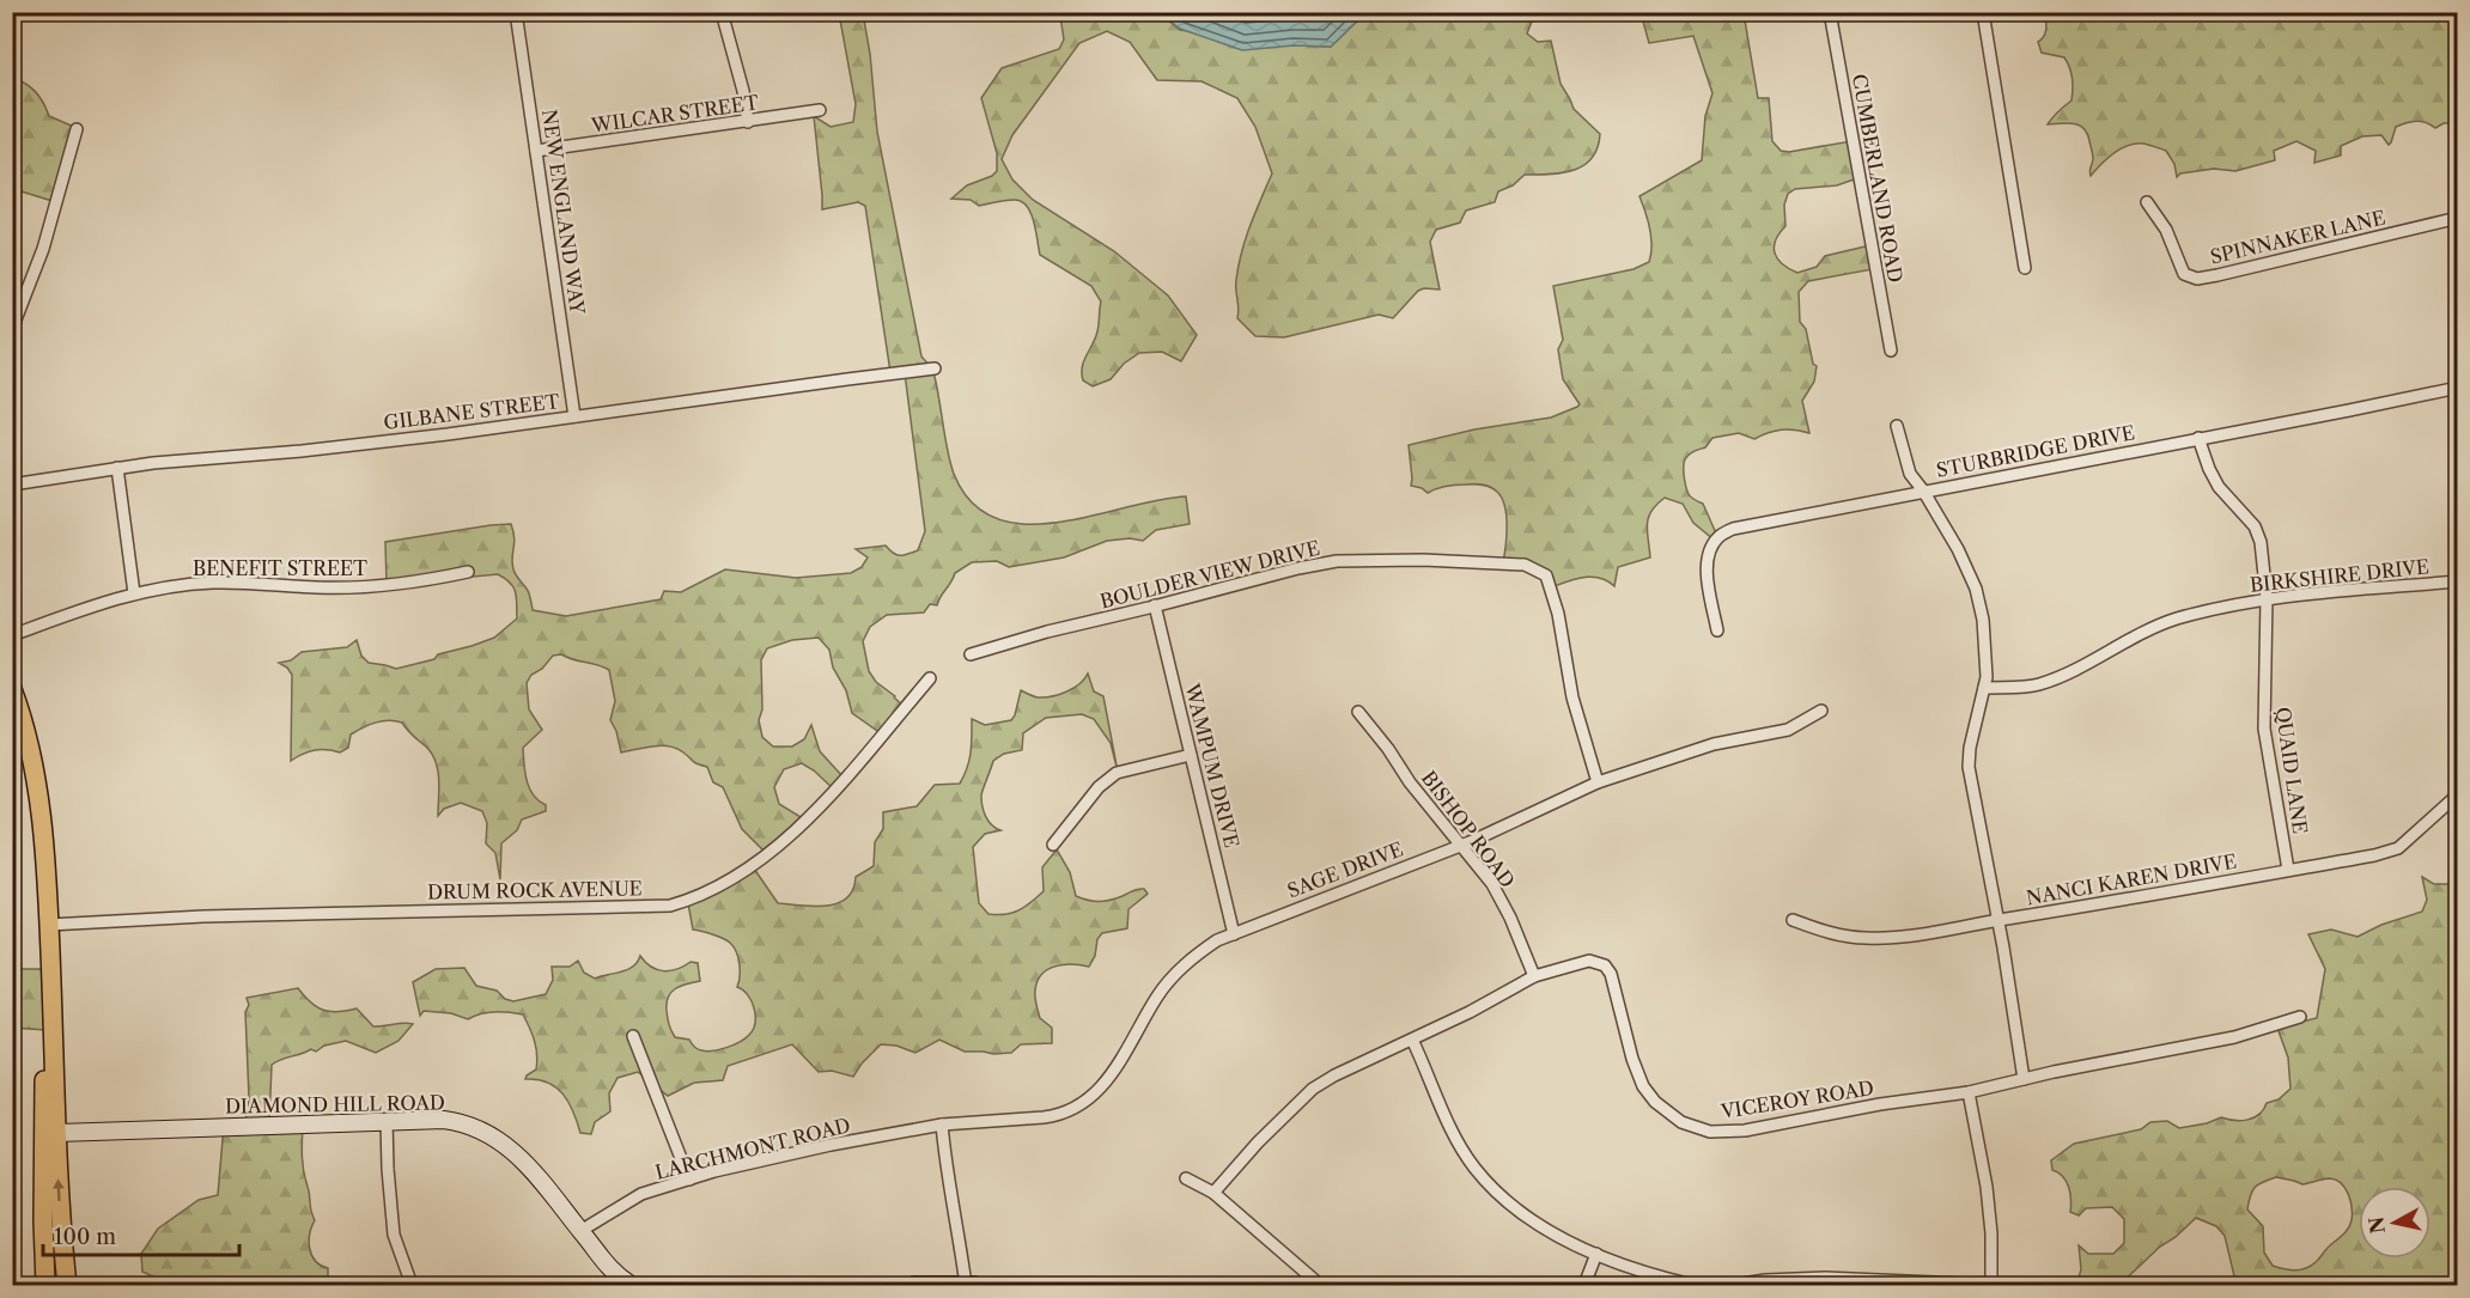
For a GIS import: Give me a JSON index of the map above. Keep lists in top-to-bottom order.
{
  "streets": {
    "street": [
      "WILCAR STREET",
      "CUMBERLAND ROAD",
      "NEW ENGLAND WAY",
      "SPINNAKER LANE",
      "GILBANE STREET",
      "STURBRIDGE DRIVE",
      "BENEFIT STREET",
      "BOULDER VIEW DRIVE",
      "BIRKSHIRE DRIVE",
      "WAMPUM DRIVE",
      "QUAID LANE",
      "BISHOP ROAD",
      "SAGE DRIVE",
      "NANCI KAREN DRIVE",
      "DRUM ROCK AVENUE",
      "VICEROY ROAD",
      "DIAMOND HILL ROAD",
      "LARCHMONT ROAD"
    ]
  },
  "crossings": [
    ["WILCAR STREET", "NEW ENGLAND WAY"],
    ["NEW ENGLAND WAY", "GILBANE STREET"],
    ["STURBRIDGE DRIVE", "QUAID LANE"],
    ["BOULDER VIEW DRIVE", "WAMPUM DRIVE"],
    ["BOULDER VIEW DRIVE", "SAGE DRIVE"],
    ["BIRKSHIRE DRIVE", "QUAID LANE"],
    ["WAMPUM DRIVE", "SAGE DRIVE"],
    ["QUAID LANE", "NANCI KAREN DRIVE"],
    ["BISHOP ROAD", "SAGE DRIVE"],
    ["BISHOP ROAD", "VICEROY ROAD"],
    ["SAGE DRIVE", "LARCHMONT ROAD"],
    ["DIAMOND HILL ROAD", "LARCHMONT ROAD"]
  ],
  "scale_bar": "100 m",
  "north": "left"
}
